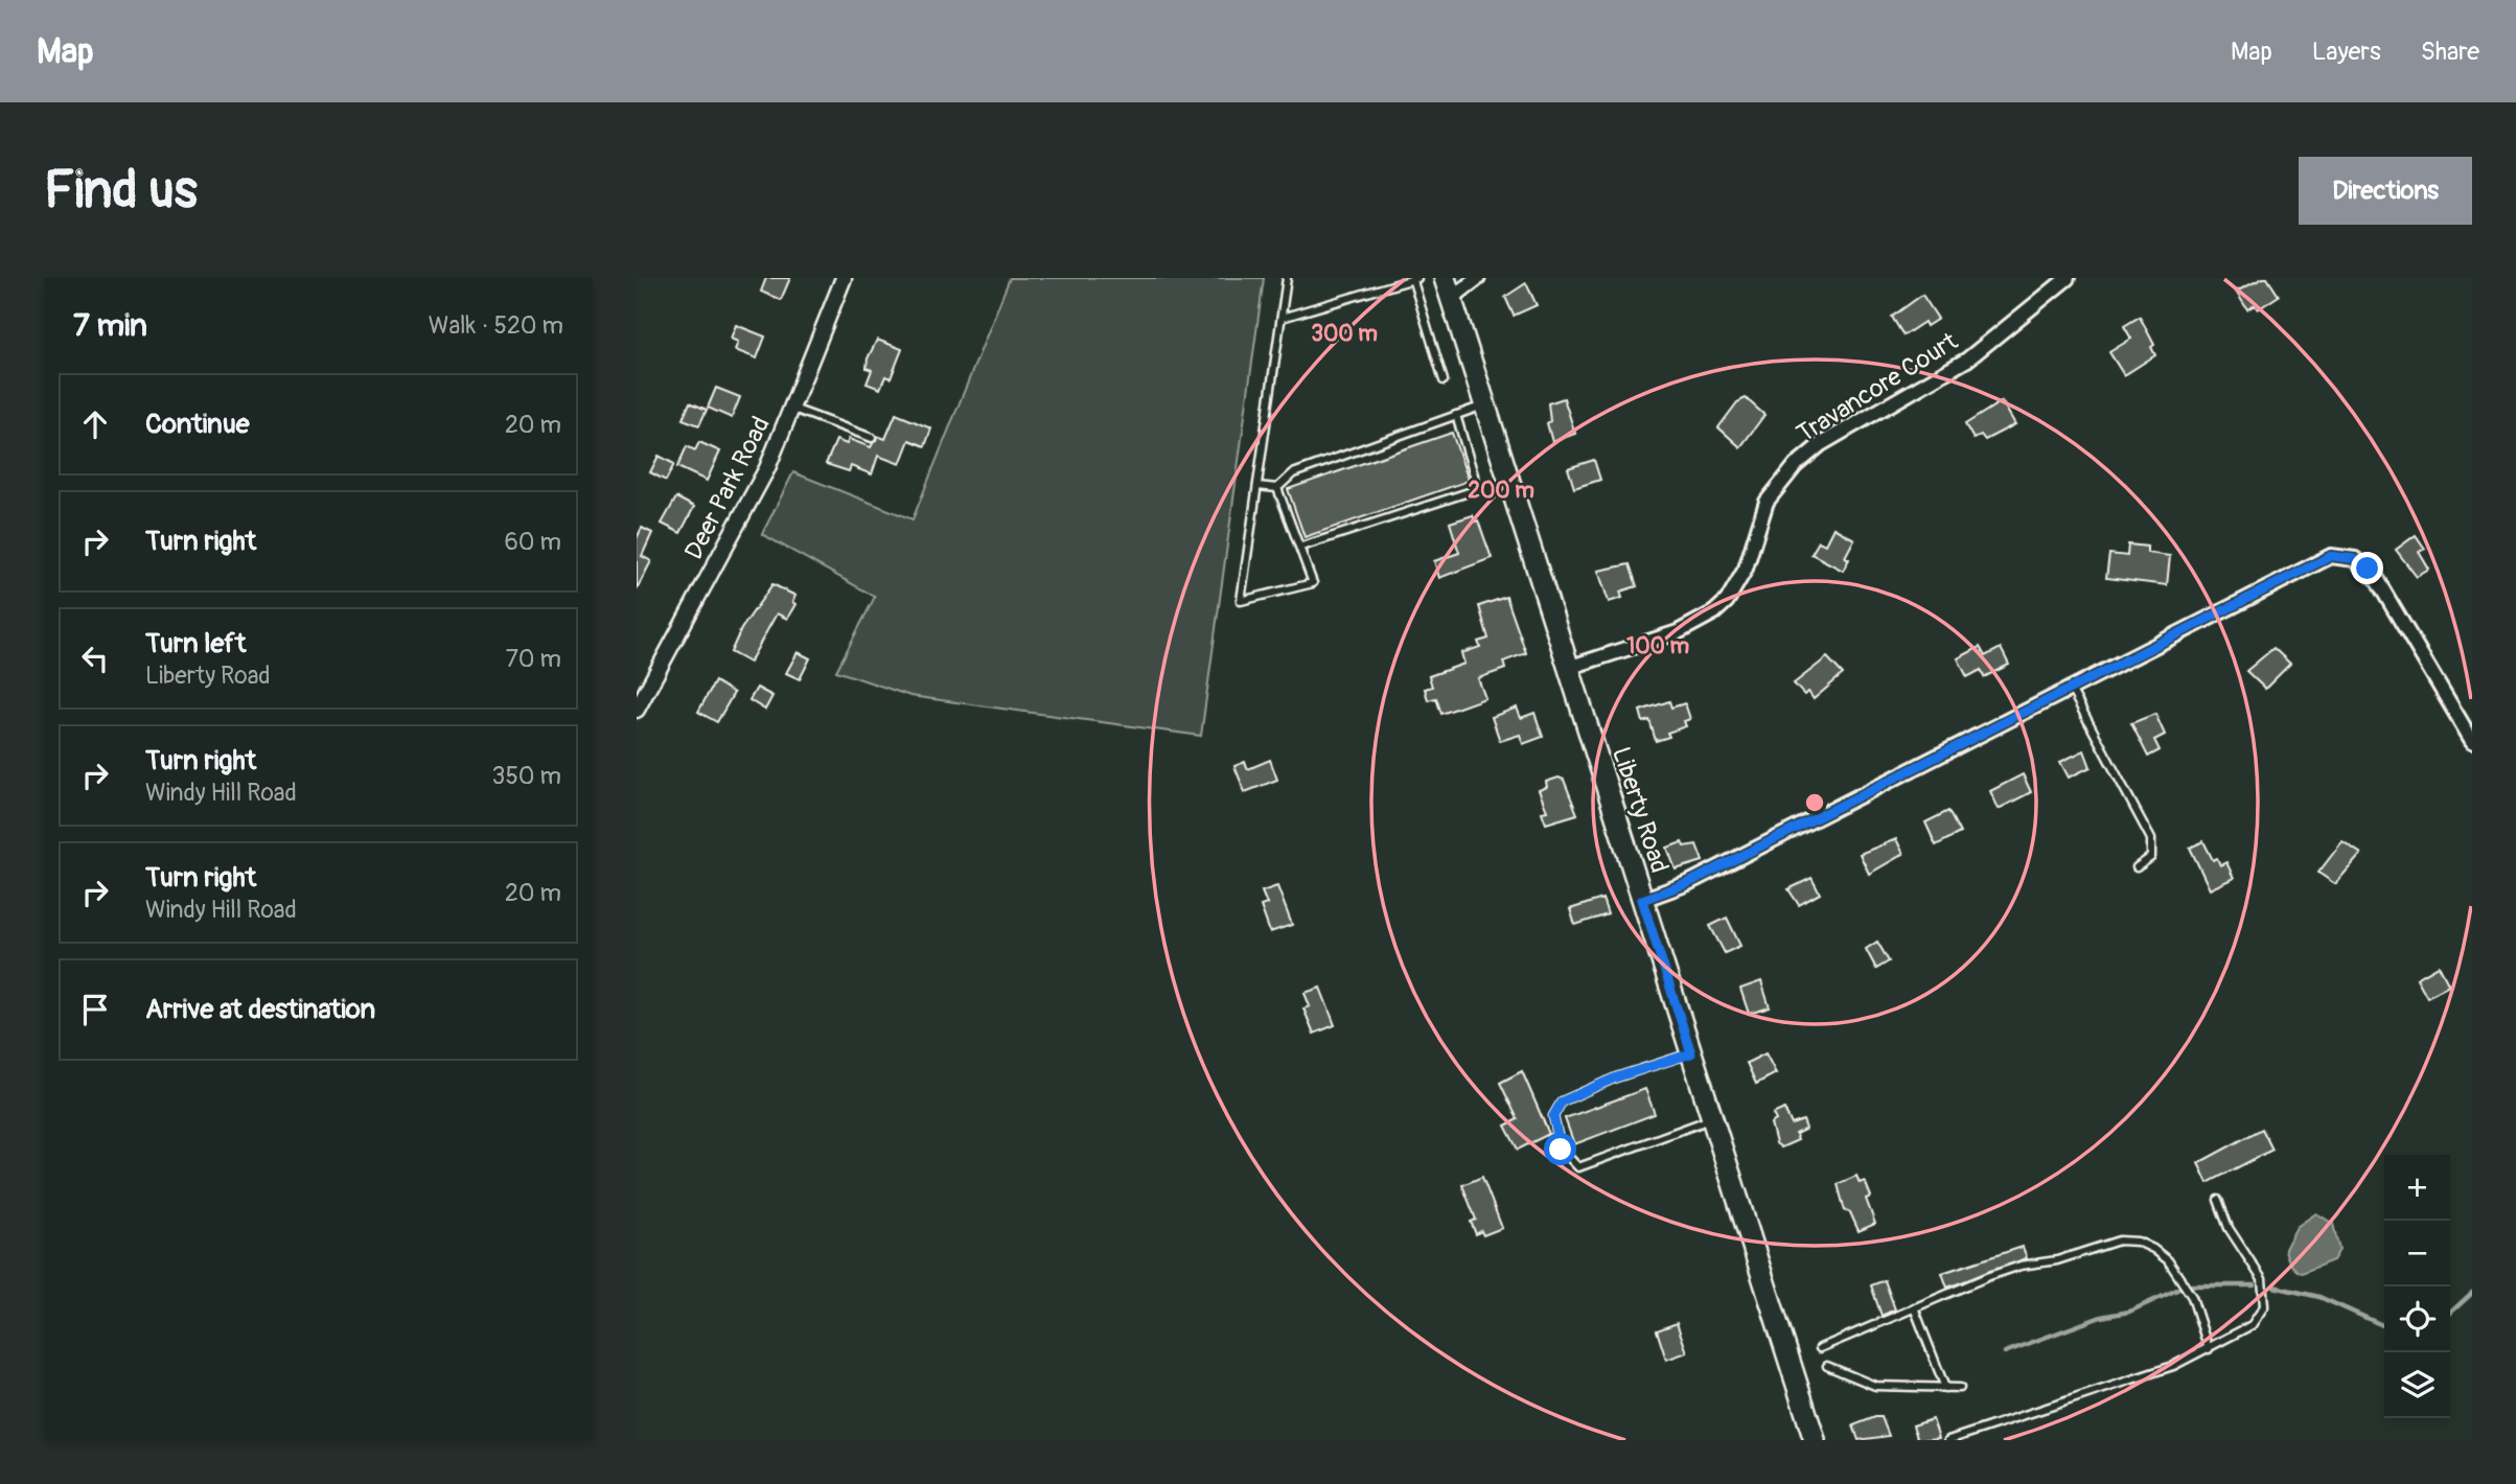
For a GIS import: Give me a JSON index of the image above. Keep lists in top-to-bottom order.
{
  "streets": {
    "main road": ["Liberty Road"],
    "street": ["Travancore Court", "Deer Park Road"]
  },
  "crossings": [
    ["Travancore Court", "Liberty Road"]
  ],
  "page": {
    "header": "Map",
    "nav": ["Map", "Layers", "Share"],
    "buttons": "Directions",
    "title": "Find us",
    "heading": ["7 min", "Walk · 520 m"],
    "list": [
      ["Continue", "20 m"],
      ["Turn right", "60 m"],
      ["Turn left", "Liberty Road", "70 m"],
      ["Turn right", "Windy Hill Road", "350 m"],
      ["Turn right", "Windy Hill Road", "20 m"],
      "Arrive at destination"
    ],
    "map_buttons": ["+", "−"]
  },
  "rings": ["300 m", "200 m", "100 m"]
}
